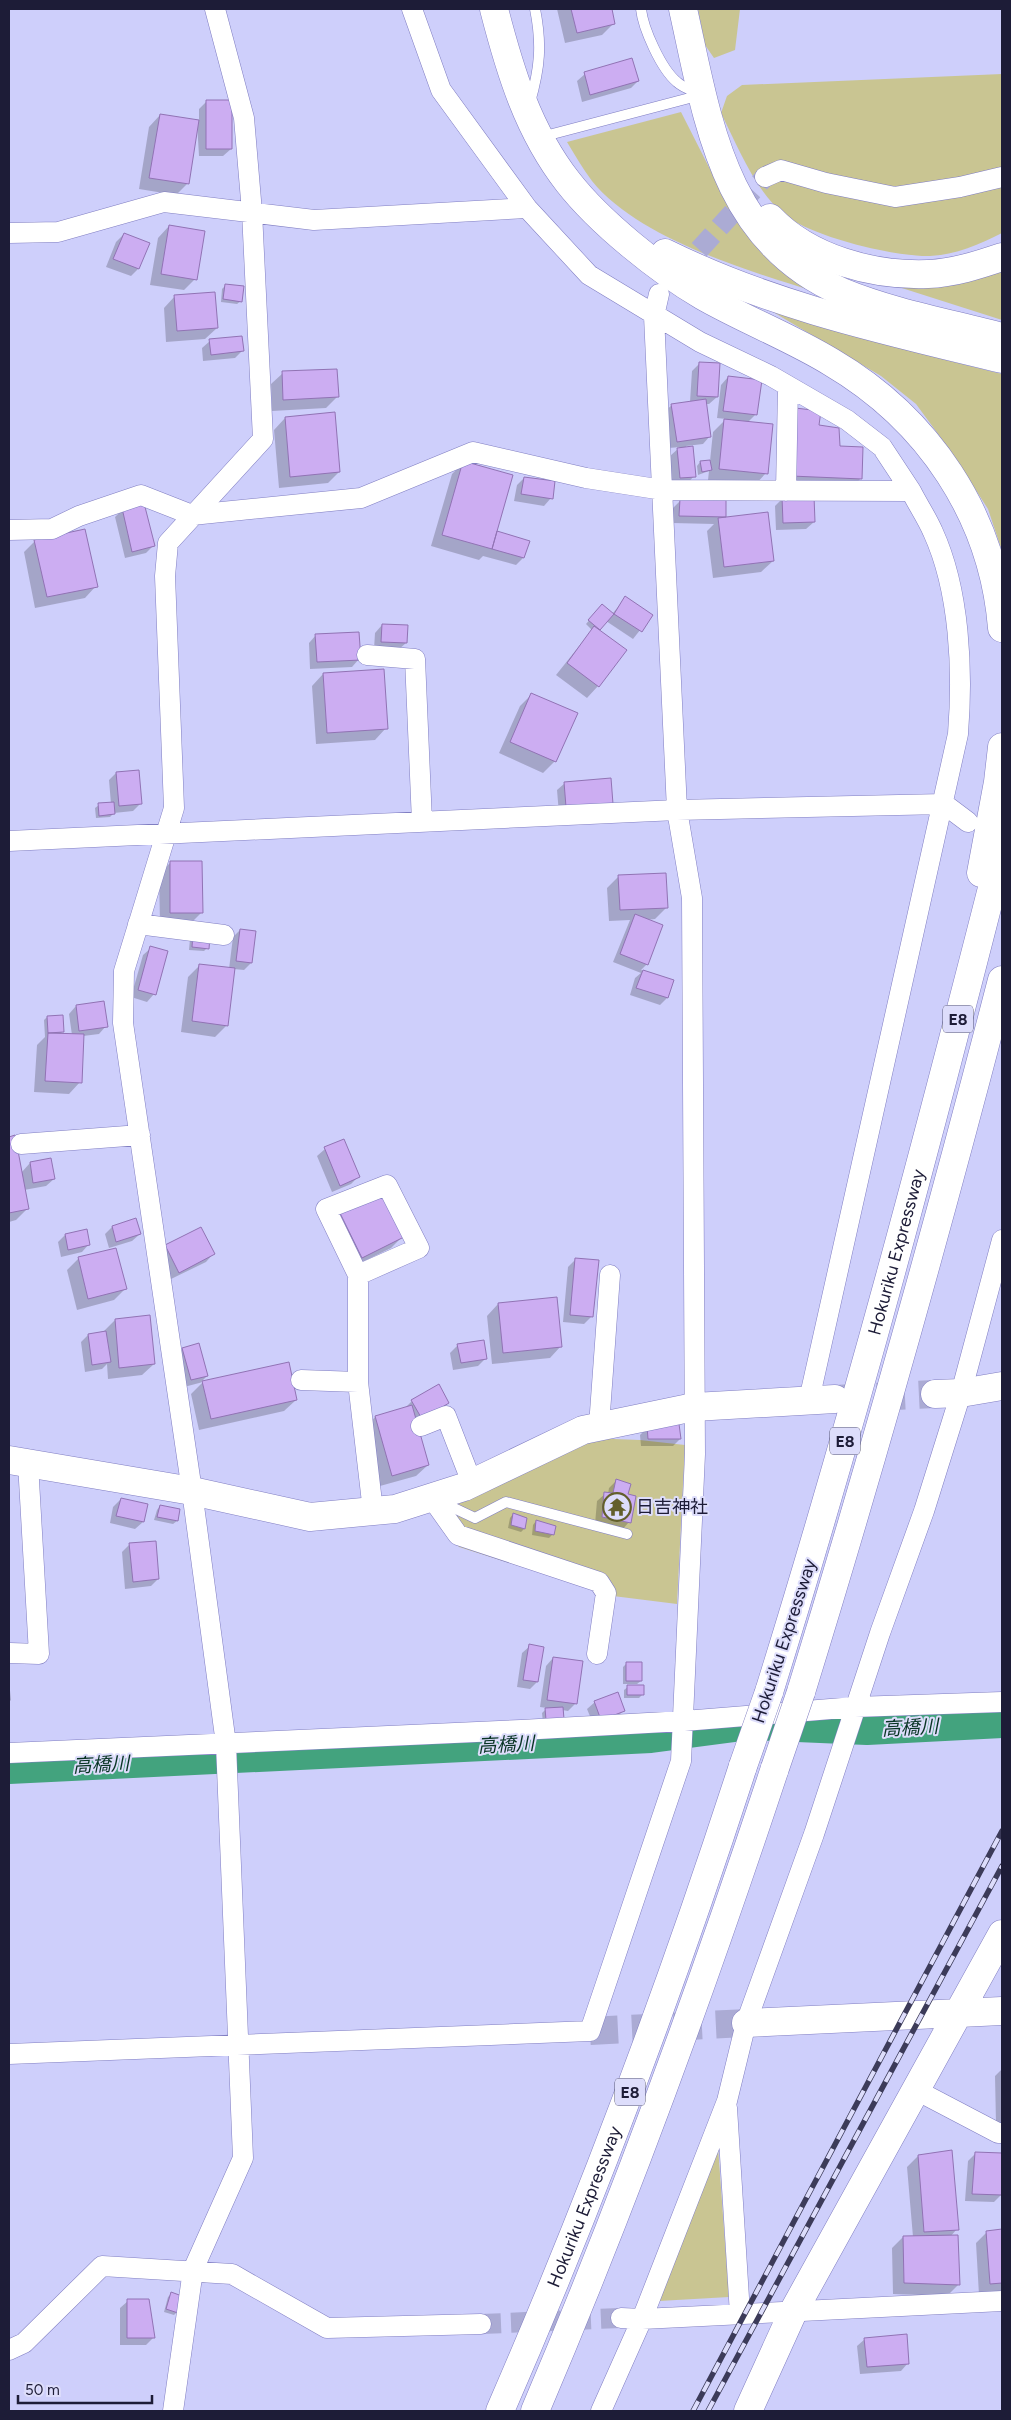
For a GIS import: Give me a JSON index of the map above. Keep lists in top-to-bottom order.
{
  "streets": {
    "main road": ["E8", "Hokuriku Expressway"]
  },
  "water": ["高橋川"],
  "places": {
    "temple": ["日吉神社"]
  },
  "scale_bar": "50 m"
}
